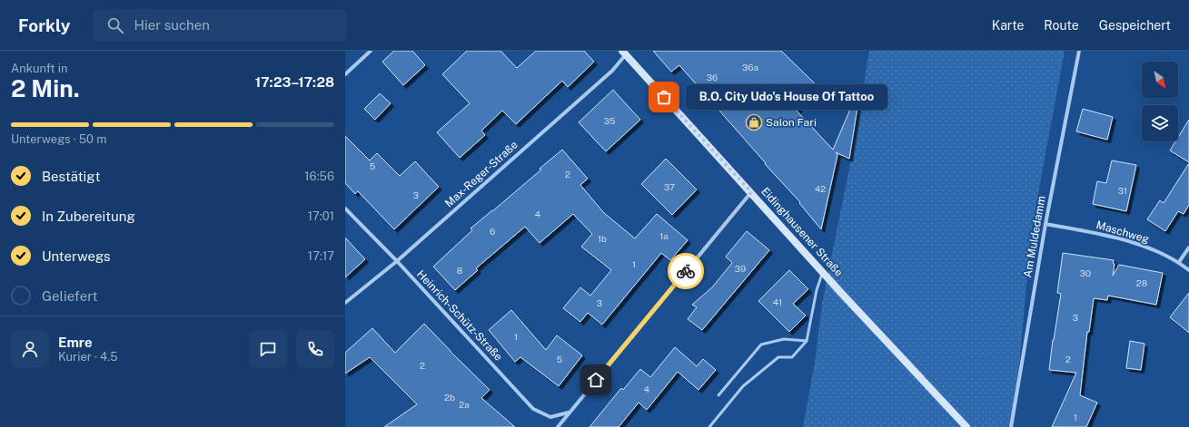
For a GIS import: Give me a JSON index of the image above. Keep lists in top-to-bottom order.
{
  "streets": {
    "main road": ["Eidinghausener Straße"],
    "street": [
      "Max-Reger-Straße",
      "Maschweg",
      "Am Muldedamm",
      "Heinrich-Schütz-Straße"
    ]
  },
  "crossings": [
    ["Max-Reger-Straße", "Eidinghausener Straße"],
    ["Max-Reger-Straße", "Heinrich-Schütz-Straße"],
    ["Maschweg", "Am Muldedamm"]
  ],
  "places": {
    "other": ["B.O. City Udo's House Of Tattoo"],
    "shop": ["Salon Fari"]
  },
  "house_numbers": [
    "36a",
    "36",
    "35",
    "5",
    "2",
    "37",
    "42",
    "31",
    "3",
    "4",
    "6",
    "1a",
    "1b",
    "1",
    "39",
    "8",
    "30",
    "28",
    "41",
    "3",
    "3",
    "1",
    "5",
    "2",
    "2",
    "4",
    "2b",
    "2a",
    "1"
  ],
  "north": "bottom right",
  "page": {
    "header": "Forkly",
    "search": "Hier suchen",
    "nav": ["Karte", "Route", "Gespeichert"],
    "heading": ["2 Min.", "Ankunft in", "17:23–17:28"],
    "panel": ["Emre", "Kurier · 4.5"],
    "bubble": "B.O. City Udo's House Of Tattoo",
    "bar": "Unterwegs · 50 m",
    "list": [
      ["Bestätigt", "16:56"],
      ["In Zubereitung", "17:01"],
      ["Unterwegs", "17:17"],
      "Geliefert"
    ]
  }
}
